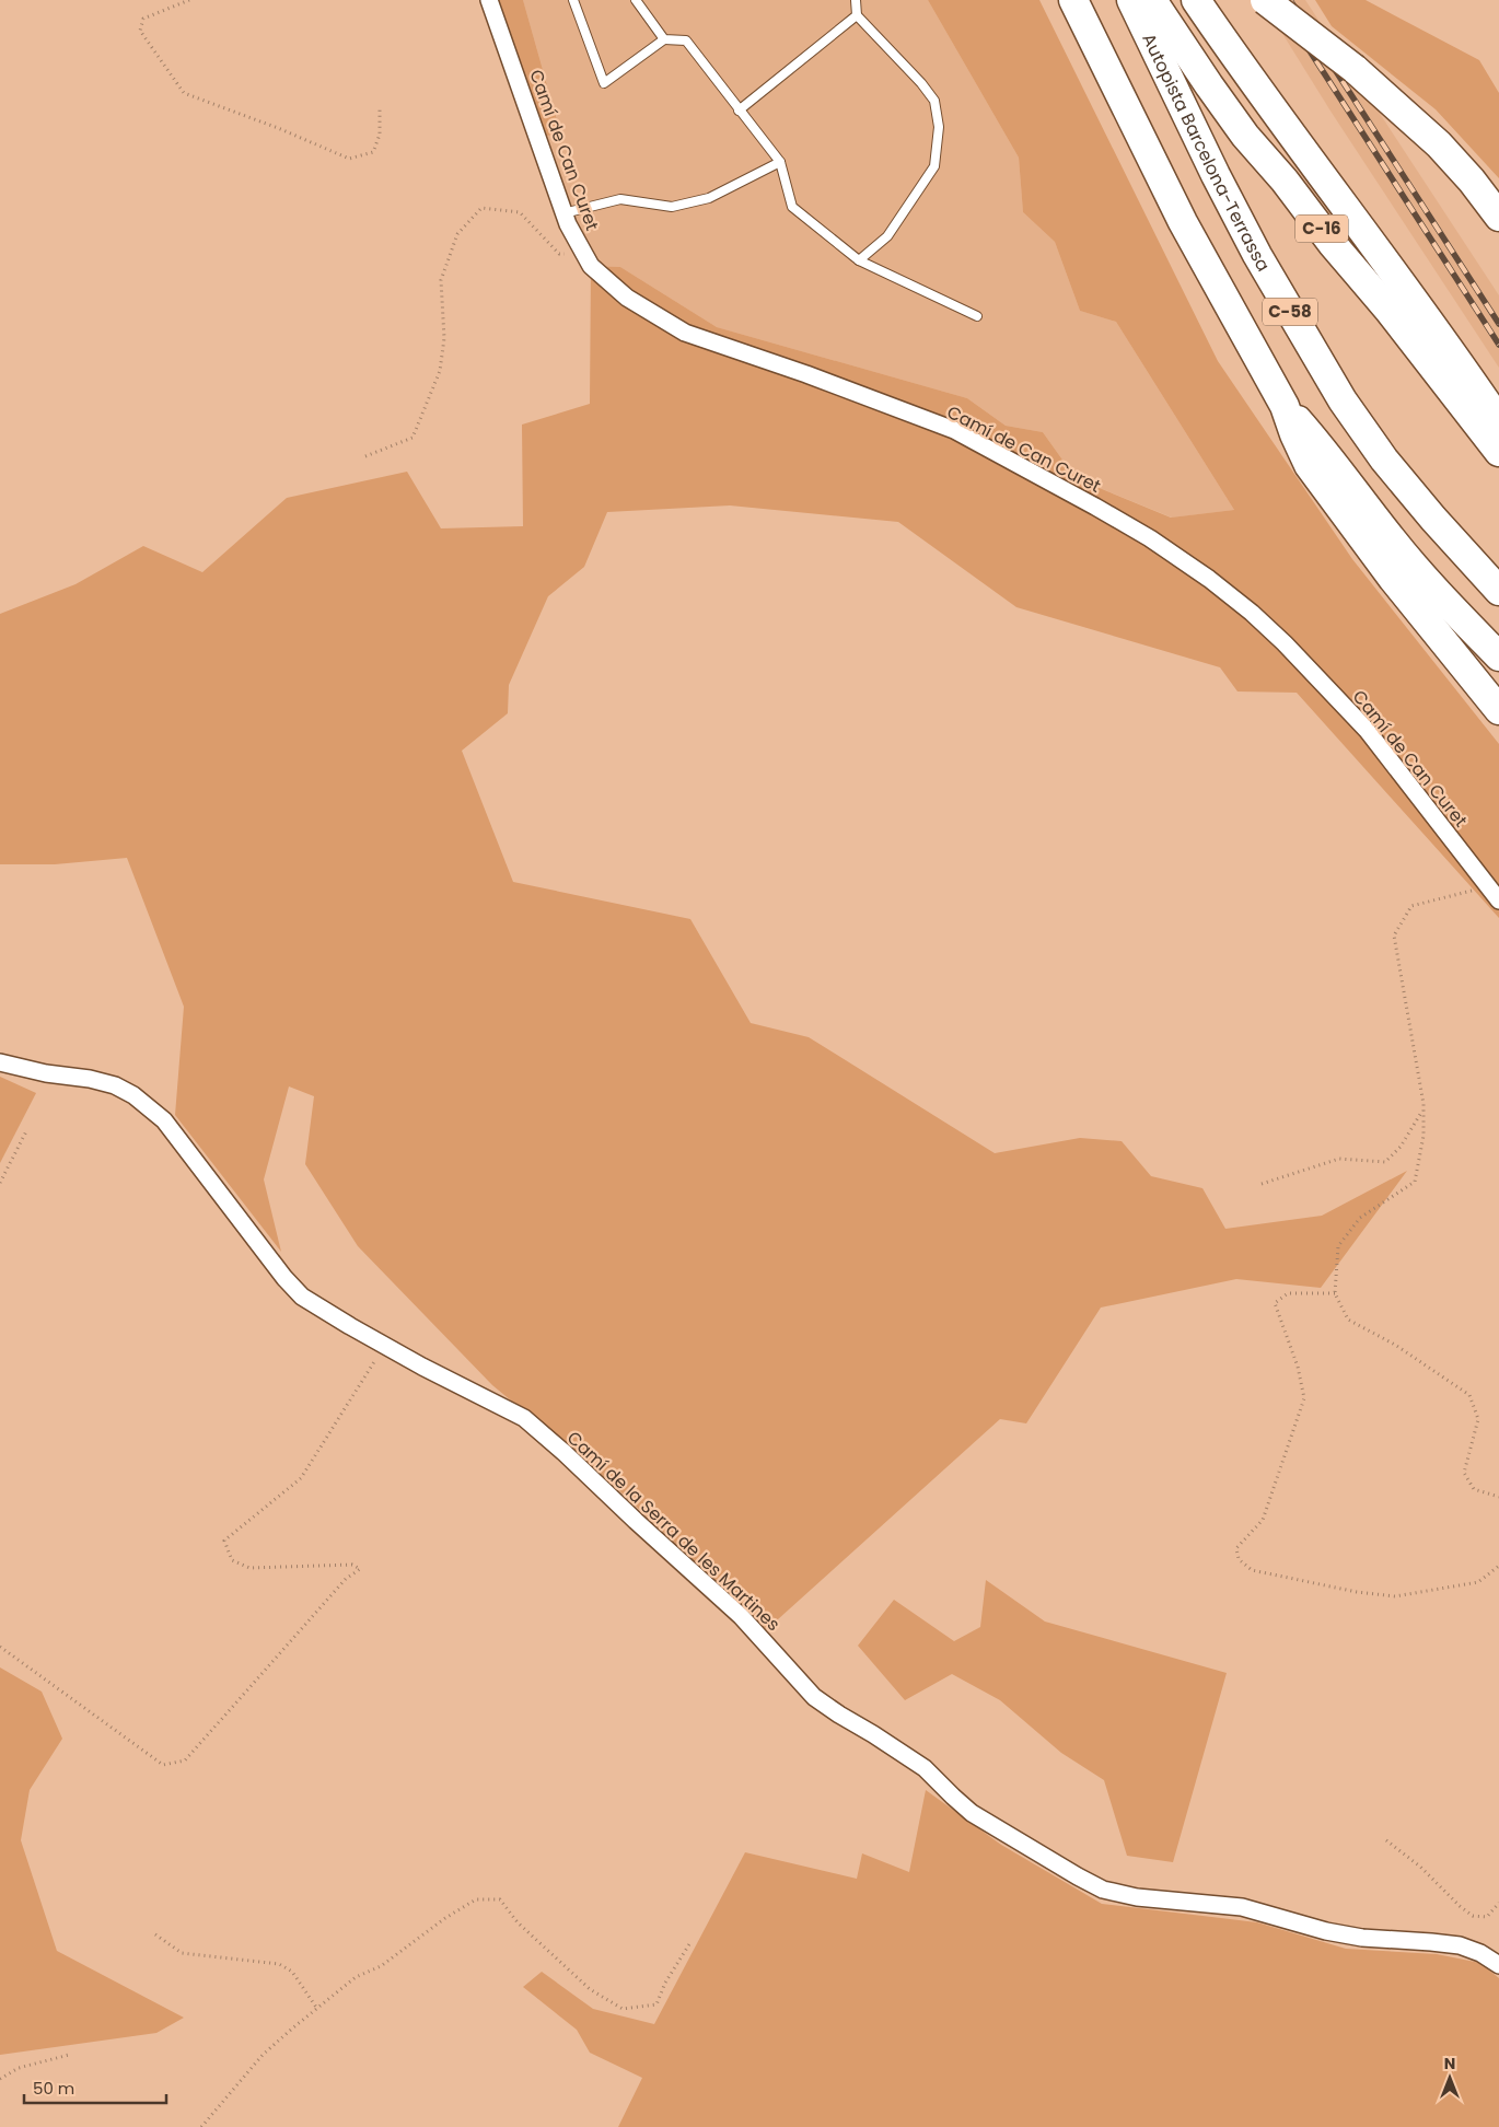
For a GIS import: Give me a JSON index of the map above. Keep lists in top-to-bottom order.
{
  "streets": {
    "highway": ["Autopista Barcelona-Terrassa", "C-16", "C-58"],
    "street": ["Camí de Can Curet", "Camí de la Serra de les Martines"]
  },
  "scale_bar": "50 m",
  "north": "top"
}
